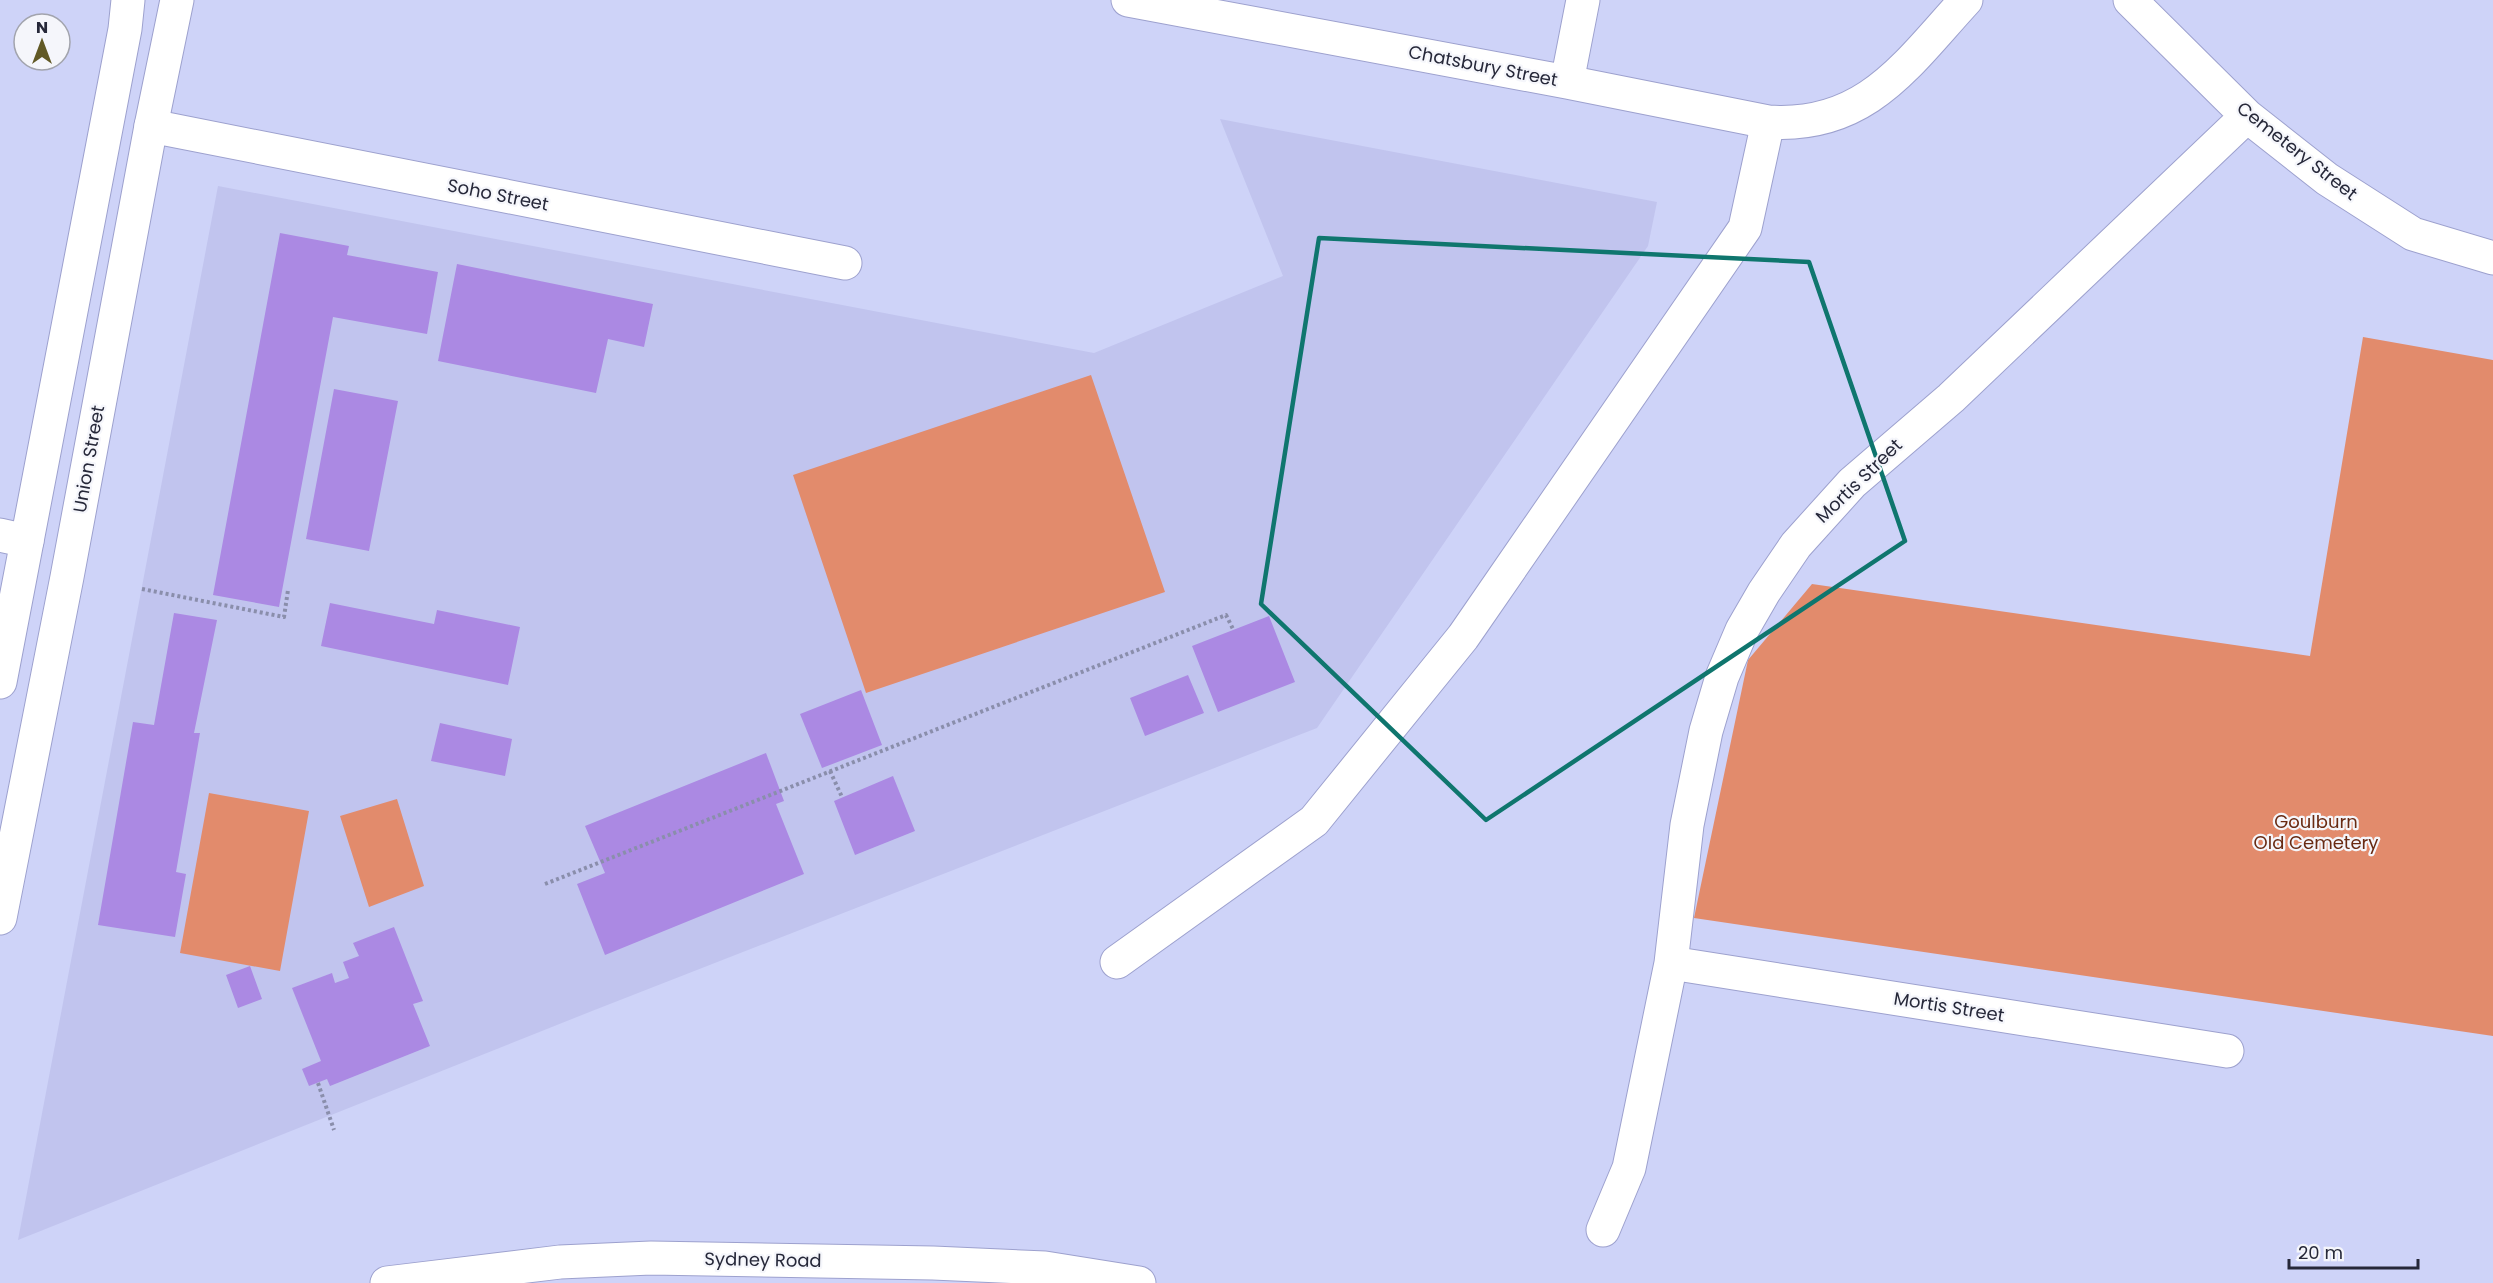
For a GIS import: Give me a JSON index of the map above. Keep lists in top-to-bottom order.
{
  "streets": {
    "street": [
      "Chatsbury Street",
      "Cemetery Street",
      "Soho Street",
      "Union Street",
      "Mortis Street",
      "Sydney Road"
    ]
  },
  "crossings": [
    ["Cemetery Street", "Mortis Street"],
    ["Soho Street", "Union Street"]
  ],
  "parks": ["Goulburn Old Cemetery"],
  "scale_bar": "20 m",
  "north": "top"
}
